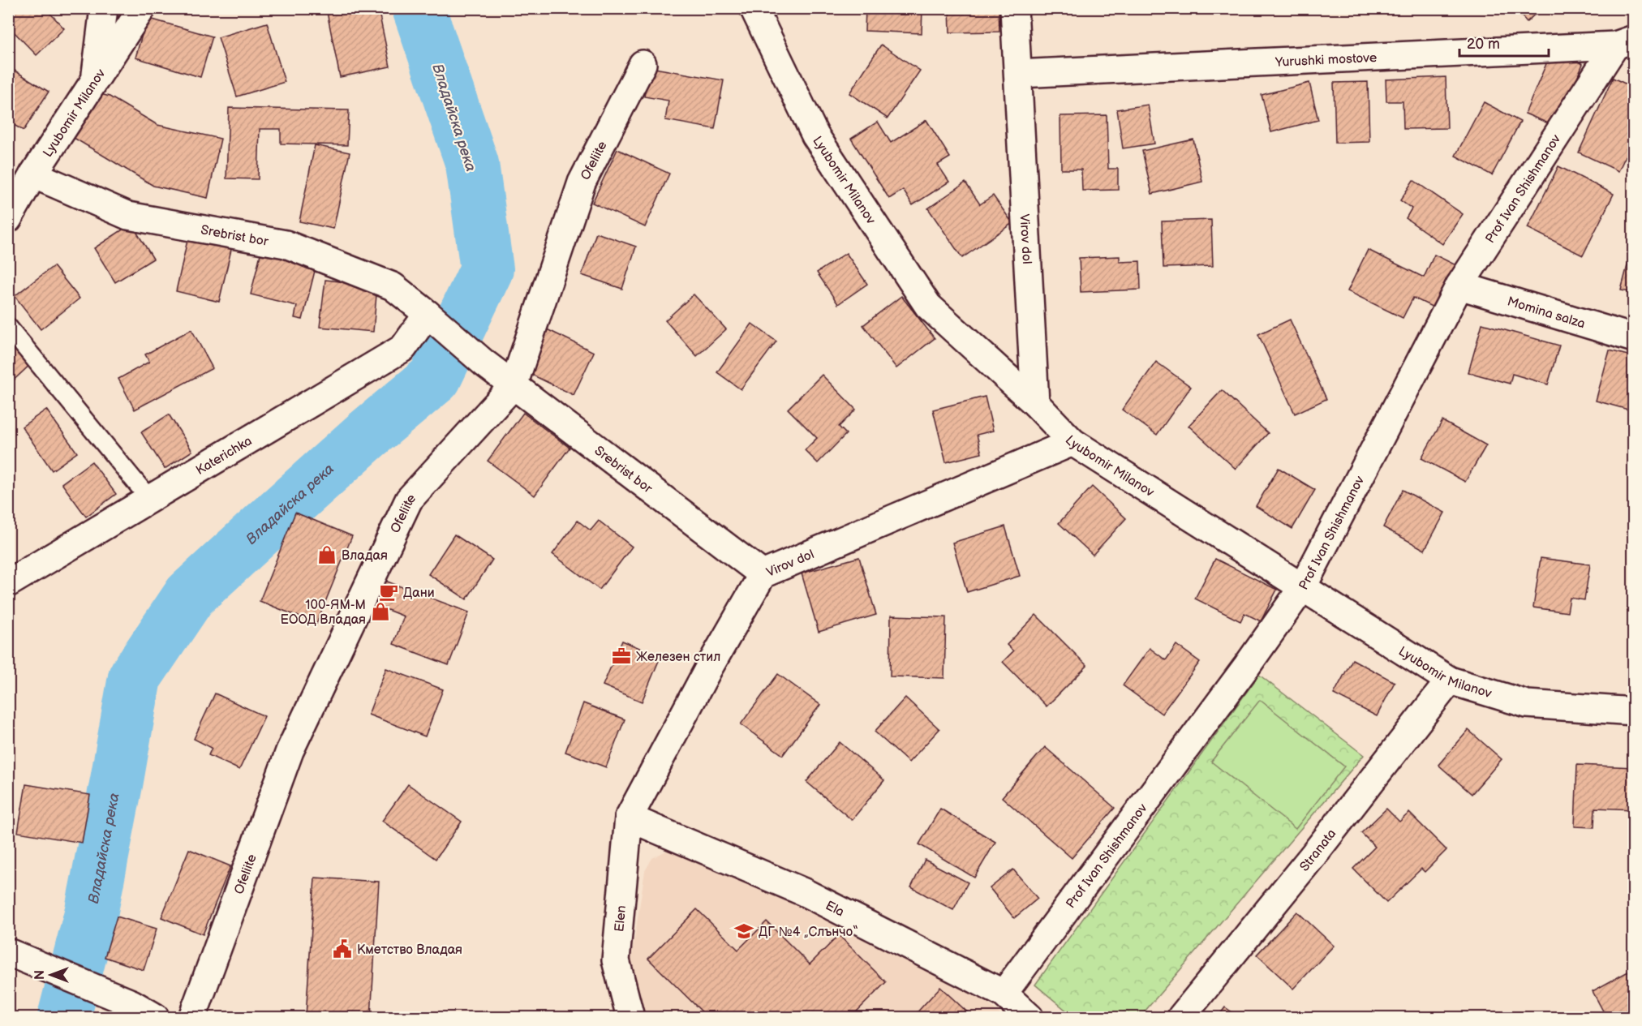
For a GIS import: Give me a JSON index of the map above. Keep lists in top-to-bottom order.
{
  "streets": {
    "street": [
      "Yurushki mostove",
      "Lyubomir Milanov",
      "Ofeliite",
      "Prof Ivan Shishmanov",
      "Srebrist bor",
      "Virov dol",
      "Momina salza",
      "Katerichka",
      "Stranata",
      "Ela",
      "Elen"
    ]
  },
  "crossings": [
    ["Yurushki mostove", "Prof Ivan Shishmanov"],
    ["Yurushki mostove", "Virov dol"],
    ["Lyubomir Milanov", "Prof Ivan Shishmanov"],
    ["Lyubomir Milanov", "Srebrist bor"],
    ["Lyubomir Milanov", "Virov dol"],
    ["Lyubomir Milanov", "Stranata"],
    ["Ofeliite", "Srebrist bor"],
    ["Prof Ivan Shishmanov", "Momina salza"],
    ["Prof Ivan Shishmanov", "Ela"],
    ["Srebrist bor", "Virov dol"],
    ["Srebrist bor", "Katerichka"],
    ["Virov dol", "Ela"],
    ["Virov dol", "Elen"],
    ["Ela", "Elen"]
  ],
  "water": ["Владайска река"],
  "places": {
    "shop": ["Владая", "100-ЯМ-М ЕООД Владая"],
    "cafe": ["Дани"],
    "office": ["Железен стил"],
    "school or university": ["ДГ №4 „Слънчо“"],
    "public building": ["Кметство Владая"]
  },
  "scale_bar": "20 m",
  "north": "left"
}
